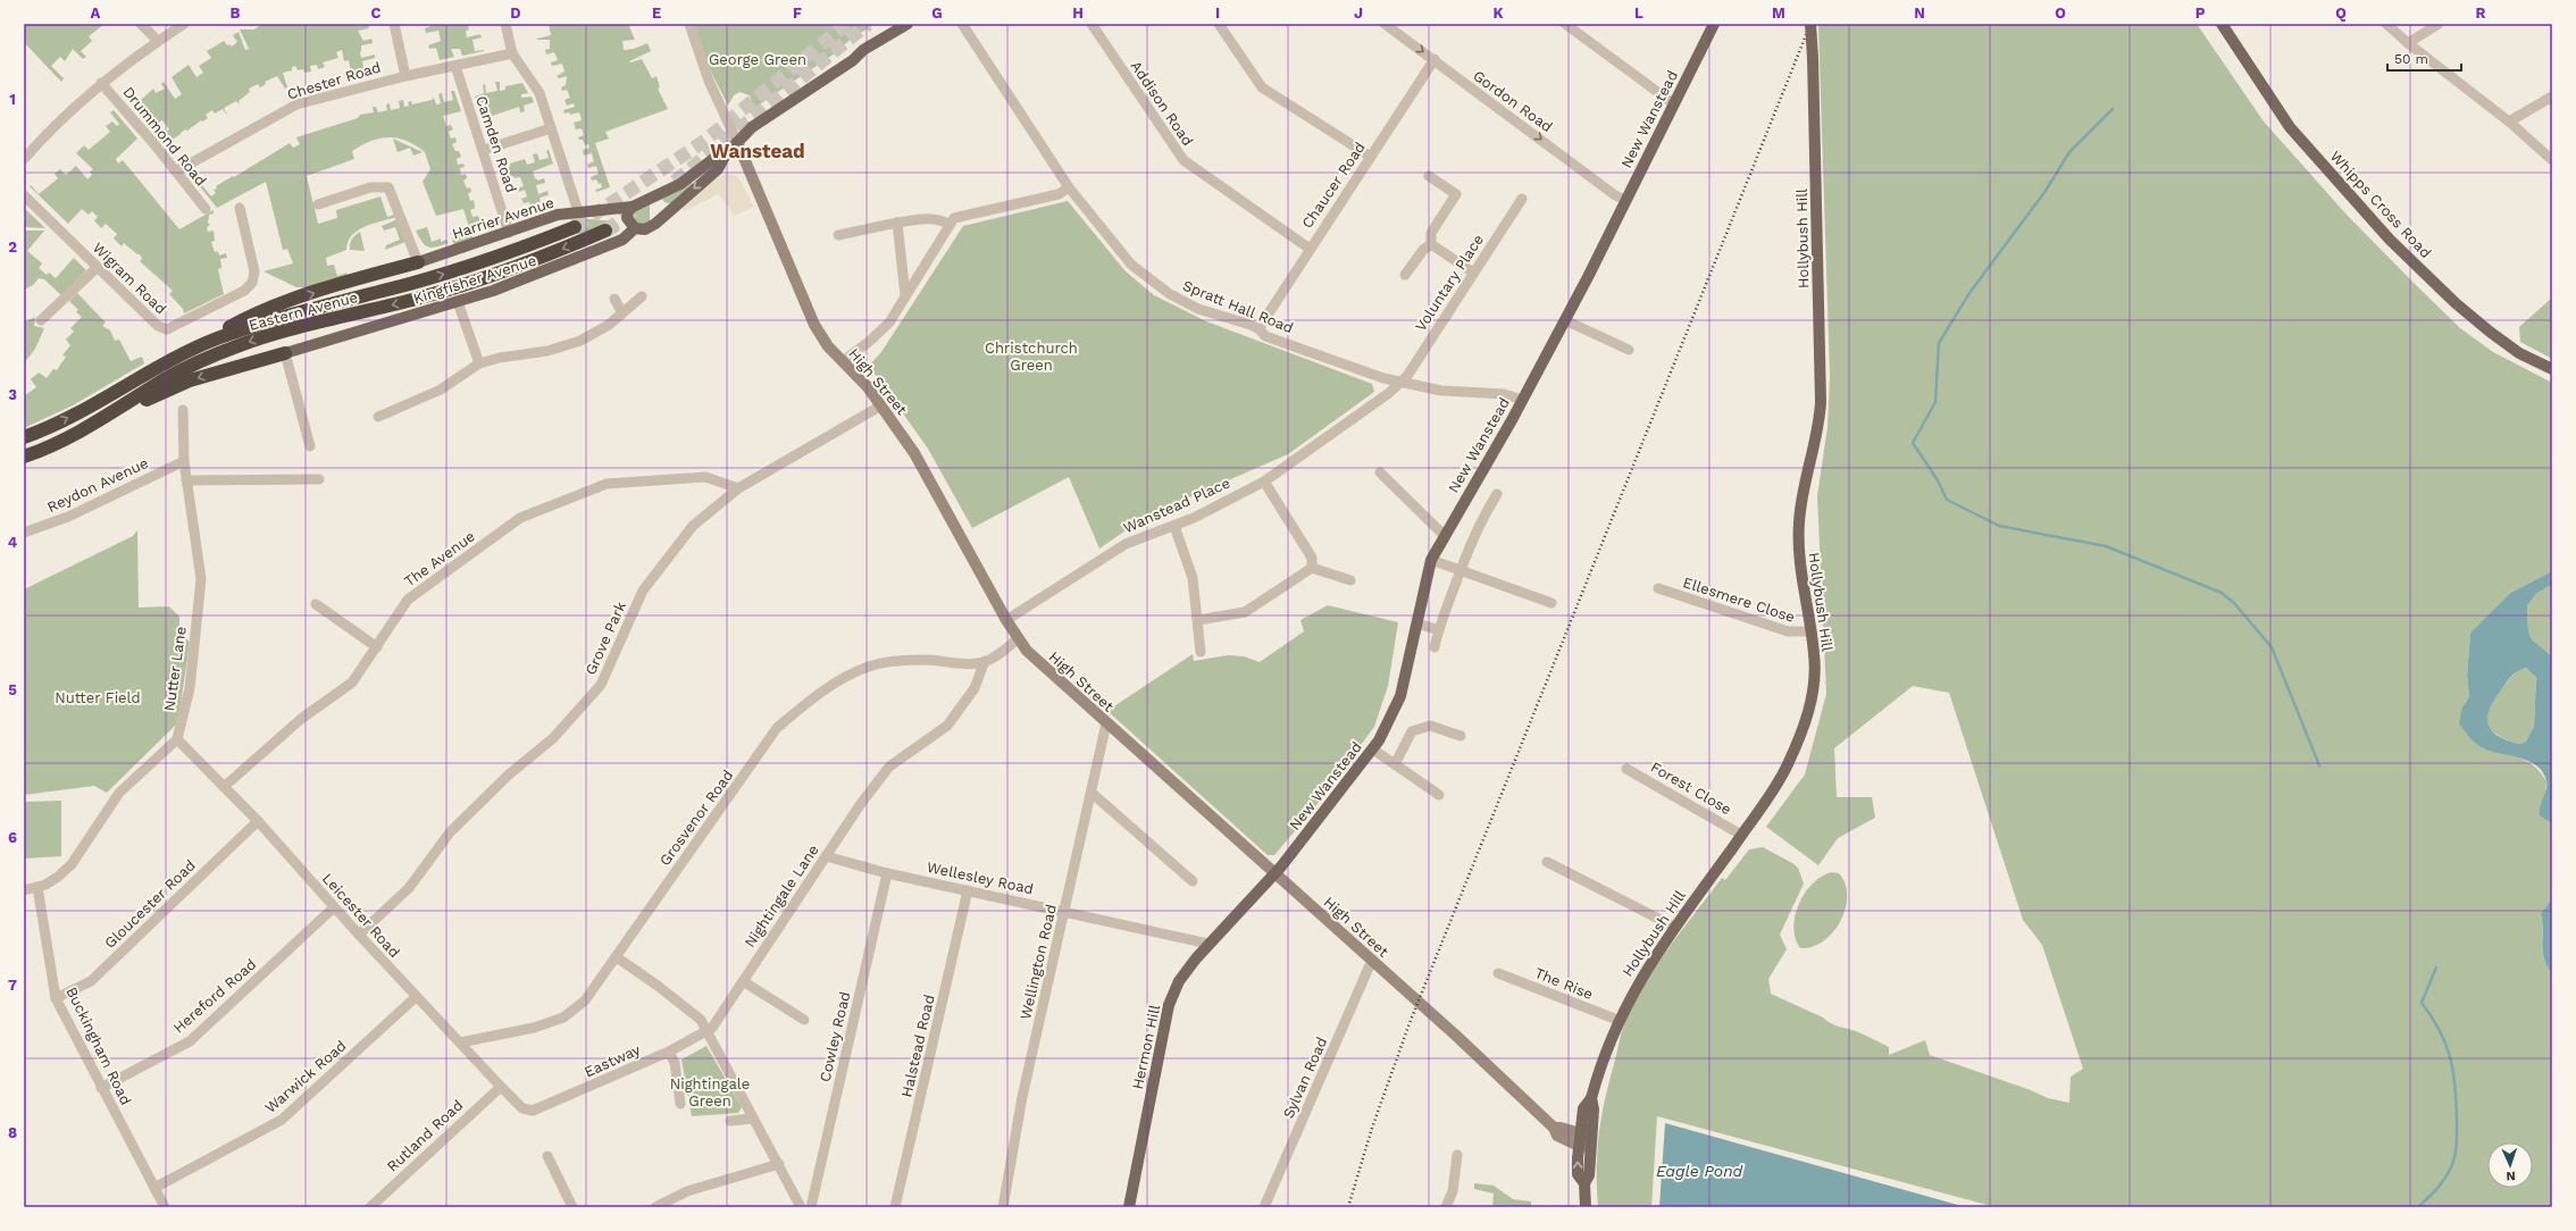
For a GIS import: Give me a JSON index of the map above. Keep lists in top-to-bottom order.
{
  "streets": {
    "highway": ["Eastern Avenue"],
    "main road": [
      "New Wanstead",
      "Whipps Cross Road",
      "Harrier Avenue",
      "Hollybush Hill",
      "Kingfisher Avenue",
      "Hermon Hill"
    ],
    "street": [
      "Chester Road",
      "Gordon Road",
      "Addison Road",
      "Drummond Road",
      "Camden Road",
      "Chaucer Road",
      "Wigram Road",
      "Voluntary Place",
      "Spratt Hall Road",
      "High Street",
      "Reydon Avenue",
      "Wanstead Place",
      "The Avenue",
      "Ellesmere Close",
      "Grove Park",
      "Nutter Lane",
      "Forest Close",
      "Grosvenor Road",
      "Wellesley Road",
      "Nightingale Lane",
      "Gloucester Road",
      "Leicester Road",
      "Wellington Road",
      "The Rise",
      "Hereford Road",
      "Cowley Road",
      "Buckingham Road",
      "Halstead Road",
      "Eastway",
      "Warwick Road",
      "Sylvan Road",
      "Rutland Road"
    ]
  },
  "crossings": [
    ["Chester Road", "Drummond Road"],
    ["Chester Road", "Camden Road"],
    ["Gordon Road", "New Wanstead"],
    ["Gordon Road", "Chaucer Road"],
    ["Addison Road", "Chaucer Road"],
    ["New Wanstead", "Spratt Hall Road"],
    ["New Wanstead", "High Street"],
    ["New Wanstead", "Hermon Hill"],
    ["Camden Road", "Harrier Avenue"],
    ["Chaucer Road", "Spratt Hall Road"],
    ["Harrier Avenue", "Kingfisher Avenue"],
    ["Hollybush Hill", "High Street"],
    ["Hollybush Hill", "Ellesmere Close"],
    ["Hollybush Hill", "Forest Close"],
    ["Hollybush Hill", "The Rise"],
    ["Voluntary Place", "Spratt Hall Road"],
    ["Voluntary Place", "Wanstead Place"],
    ["Spratt Hall Road", "Wanstead Place"],
    ["High Street", "Wanstead Place"],
    ["High Street", "Grove Park"],
    ["High Street", "Wellington Road"],
    ["High Street", "Hermon Hill"],
    ["High Street", "Sylvan Road"],
    ["Reydon Avenue", "Nutter Lane"],
    ["The Avenue", "Grove Park"],
    ["The Avenue", "Leicester Road"],
    ["Grove Park", "Leicester Road"],
    ["Nutter Lane", "Leicester Road"],
    ["Grosvenor Road", "Nightingale Lane"],
    ["Grosvenor Road", "Leicester Road"],
    ["Wellesley Road", "Nightingale Lane"],
    ["Wellesley Road", "Wellington Road"],
    ["Wellesley Road", "Cowley Road"],
    ["Wellesley Road", "Halstead Road"],
    ["Wellesley Road", "Hermon Hill"],
    ["Nightingale Lane", "Eastway"],
    ["Gloucester Road", "Leicester Road"],
    ["Gloucester Road", "Buckingham Road"],
    ["Leicester Road", "Hereford Road"],
    ["Leicester Road", "Eastway"],
    ["Leicester Road", "Warwick Road"],
    ["Leicester Road", "Rutland Road"],
    ["Hereford Road", "Buckingham Road"],
    ["Buckingham Road", "Warwick Road"]
  ],
  "one_way": ["Gordon Road"],
  "districts": ["Wanstead"],
  "water": ["Eagle Pond"],
  "parks": [
    "George Green",
    "Christchurch Green",
    "Nutter Field",
    "Nightingale Green"
  ],
  "scale_bar": "50 m",
  "north": "bottom",
  "grid": {
    "columns": [
      "A",
      "B",
      "C",
      "D",
      "E",
      "F",
      "G",
      "H",
      "I",
      "J",
      "K",
      "L",
      "M",
      "N",
      "O",
      "P",
      "Q",
      "R"
    ],
    "rows": [
      "1",
      "2",
      "3",
      "4",
      "5",
      "6",
      "7",
      "8"
    ]
  }
}
